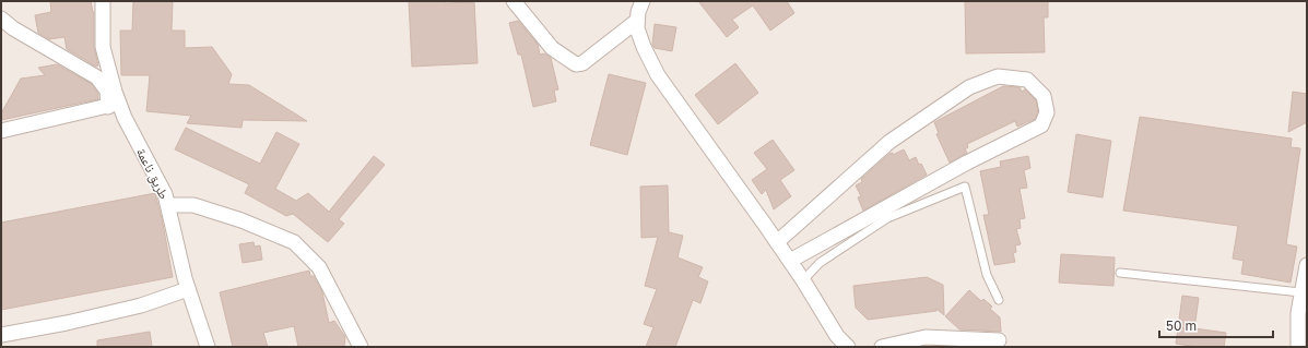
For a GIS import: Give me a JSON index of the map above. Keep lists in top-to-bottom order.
{
  "streets": {
    "street": ["طريق ناعمة"]
  },
  "scale_bar": "50 m"
}
